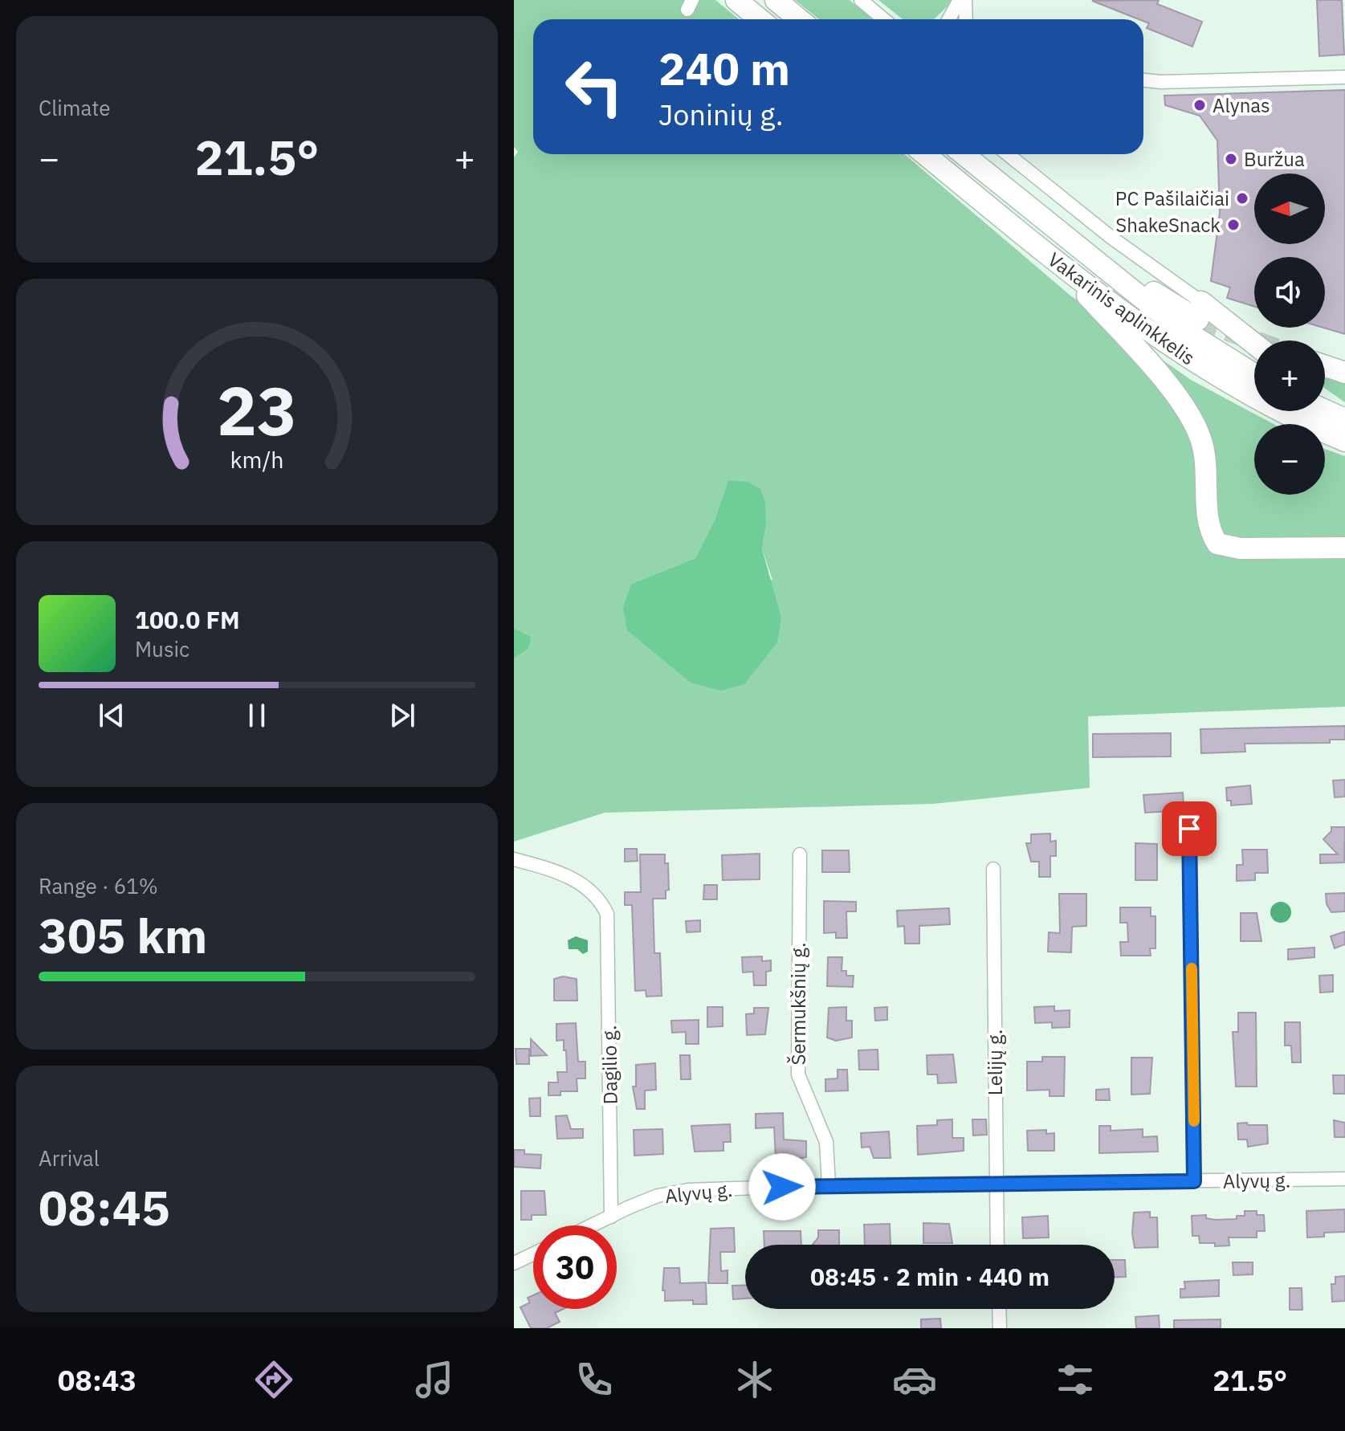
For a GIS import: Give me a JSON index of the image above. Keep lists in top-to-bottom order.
{
  "streets": {
    "highway": ["Vakarinis aplinkkelis"],
    "street": [
      "Šermukšnių g.",
      "Lelijų g.",
      "Dagilio g.",
      "Alyvų g."
    ]
  },
  "crossings": [
    ["Šermukšnių g.", "Alyvų g."],
    ["Lelijų g.", "Alyvų g."],
    ["Dagilio g.", "Alyvų g."]
  ],
  "places": [
    "Alynas",
    "Buržua",
    "PC Pašilaičiai",
    "ShakeSnack"
  ],
  "north": "left",
  "page": {
    "tile": [
      "Climate",
      ["Range · 61%", "305 km"],
      ["Arrival", "08:45"]
    ],
    "turn": ["240 m", "Joninių g."],
    "heat": ["−", "21.5°", "+"],
    "map_buttons": ["+", "−"],
    "song": ["100.0 FM", "Music"],
    "limit": "30",
    "trip": "08:45 · 2 min · 440 m",
    "tabs": ["08:43", "21.5°"],
    "gauge": ["23", "km/h"]
  }
}
